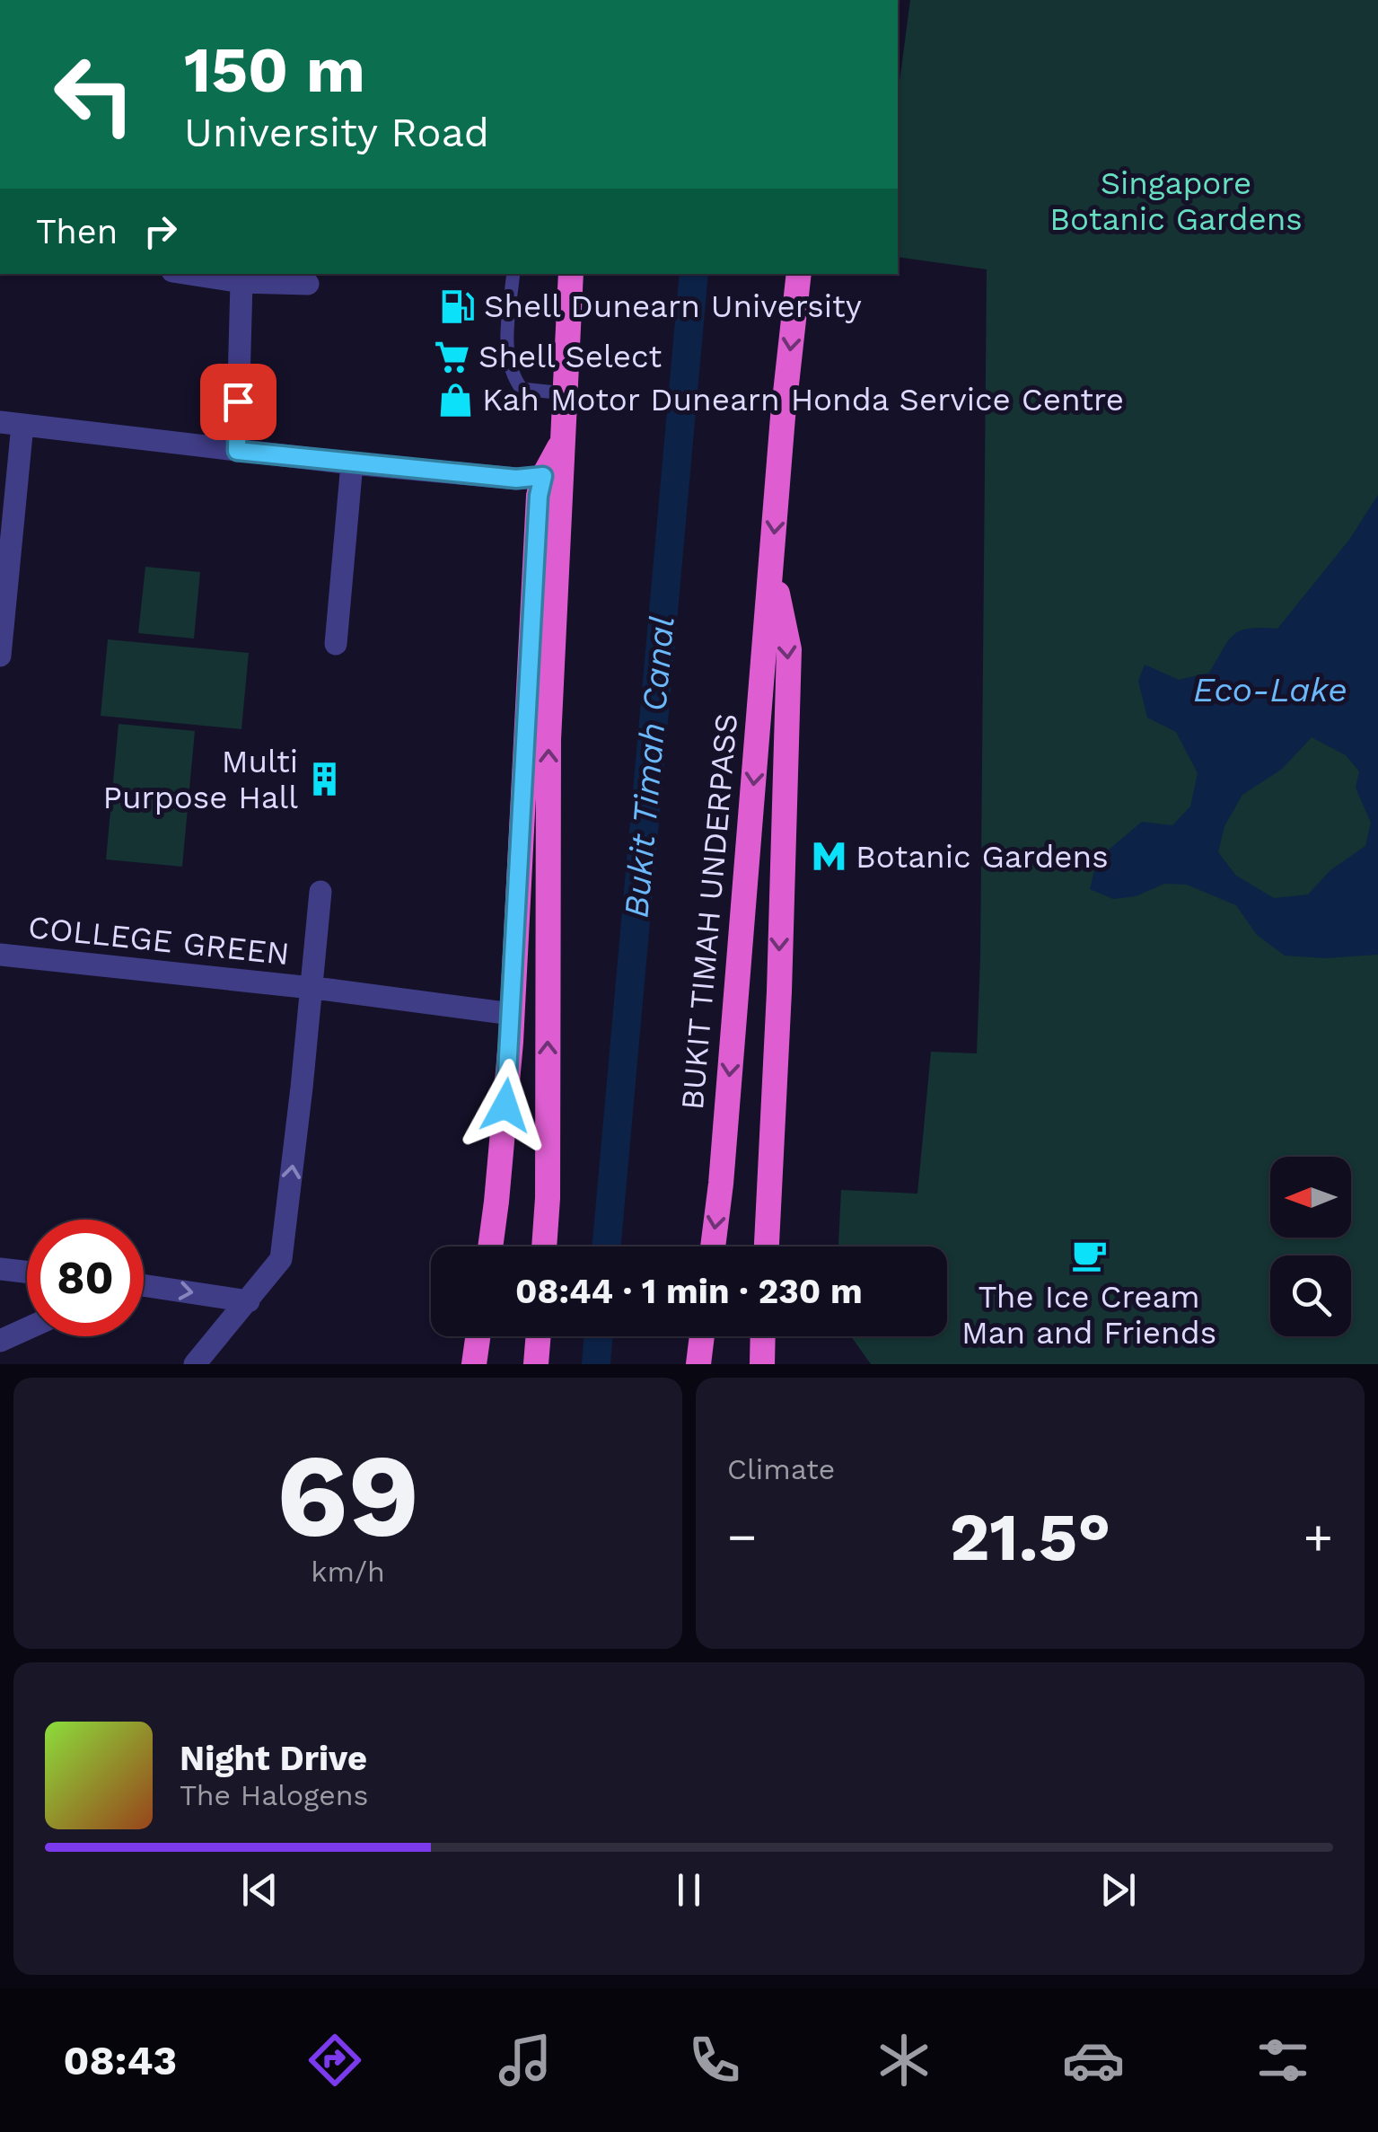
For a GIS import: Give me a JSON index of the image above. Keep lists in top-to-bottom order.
{
  "streets": {
    "highway": ["BUKIT TIMAH UNDERPASS"],
    "street": ["COLLEGE GREEN"]
  },
  "water": ["Eco-Lake", "Bukit Timah Canal"],
  "parks": ["Singapore Botanic Gardens"],
  "places": {
    "fuel station": ["Shell Dunearn University"],
    "supermarket": ["Shell Select"],
    "shop": ["Kah Motor Dunearn Honda Service Centre"],
    "building": ["Multi Purpose Hall"],
    "metro station": ["Botanic Gardens"],
    "cafe": ["The Ice Cream Man and Friends"]
  },
  "north": "left",
  "page": {
    "turn": ["150 m", "University Road"],
    "then": "Then",
    "limit": "80",
    "trip": "08:44 · 1 min · 230 m",
    "tile": [
      ["69", "km/h"],
      "Climate"
    ],
    "heat": ["−", "21.5°", "+"],
    "song": ["Night Drive", "The Halogens"],
    "tabs": "08:43"
  }
}
